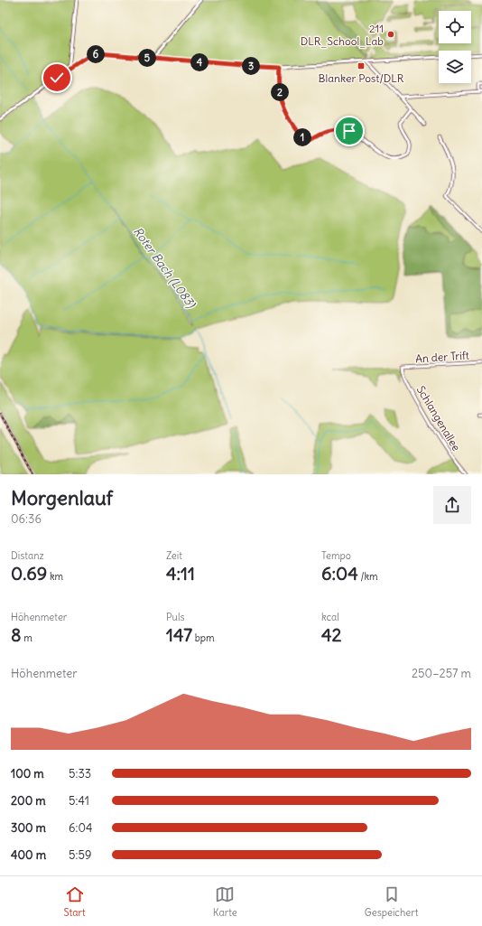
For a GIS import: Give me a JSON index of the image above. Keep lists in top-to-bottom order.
{
  "streets": {
    "street": ["An der Trift", "Schlangenallee"]
  },
  "crossings": [
    ["An der Trift", "Schlangenallee"]
  ],
  "water": ["Roter Bach (L083)"],
  "places": {
    "other": ["211 DLR_School_Lab"],
    "transit": ["Blanker Post/DLR"]
  },
  "page": {
    "pins": [
      "6",
      "5",
      "4",
      "3",
      "2",
      "1"
    ],
    "heading": ["Morgenlauf", "06:36"],
    "stats": [
      ["Distanz", "0.69 km"],
      ["Zeit", "4:11"],
      ["Tempo", "6:04 /km"],
      ["Höhenmeter", "8 m"],
      ["Puls", "147 bpm"],
      ["kcal", "42"]
    ],
    "chart": ["Höhenmeter", "250–257 m"],
    "list": [
      {
        "name": "100 m",
        "note": "5:33"
      },
      {
        "name": "200 m",
        "note": "5:41"
      },
      {
        "name": "300 m",
        "note": "6:04"
      },
      {
        "name": "400 m",
        "note": "5:59"
      }
    ],
    "tabs": ["Start", "Karte", "Gespeichert"]
  }
}
